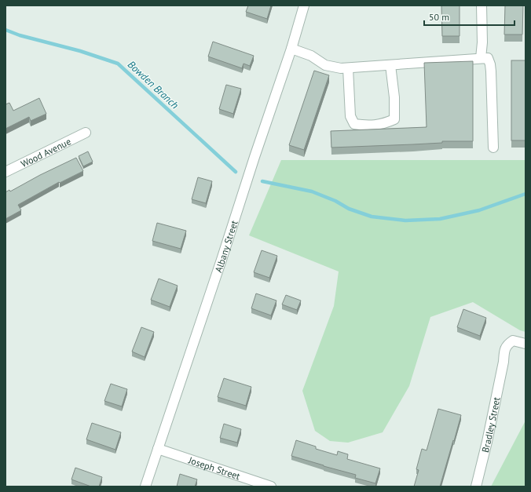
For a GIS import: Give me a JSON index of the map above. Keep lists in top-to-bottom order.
{
  "streets": {
    "street": [
      "Wood Avenue",
      "Albany Street",
      "Bradley Street",
      "Joseph Street"
    ]
  },
  "crossings": [
    ["Albany Street", "Joseph Street"]
  ],
  "water": ["Bowden Branch"],
  "scale_bar": "50 m"
}
